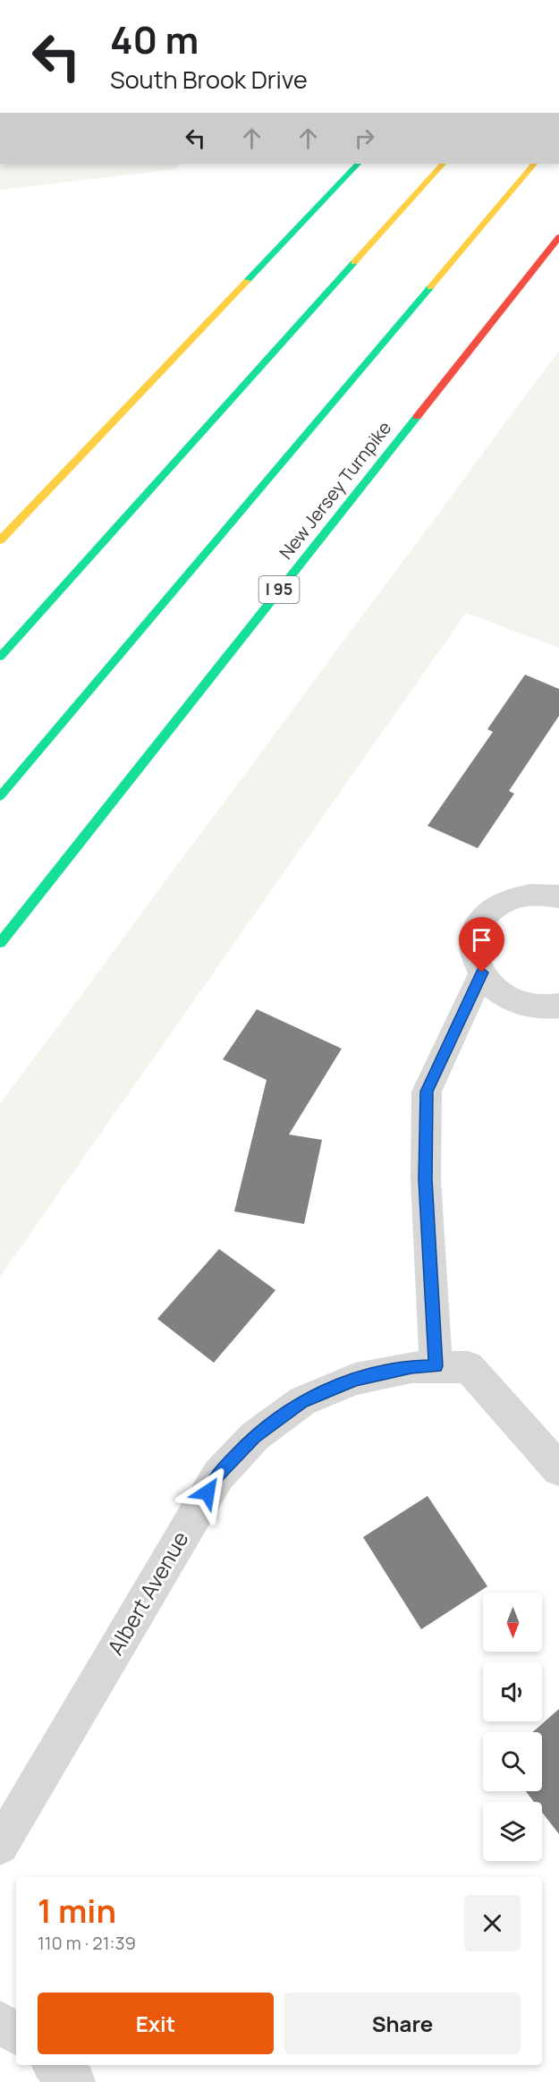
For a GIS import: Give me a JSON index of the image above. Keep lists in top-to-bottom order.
{
  "streets": {
    "highway": ["New Jersey Turnpike", "I 95"],
    "street": ["Albert Avenue"]
  },
  "north": "bottom",
  "page": {
    "turn": ["40 m", "South Brook Drive"],
    "heading": ["1 min", "110 m · 21:39"],
    "buttons": ["Exit", "Share"]
  }
}
